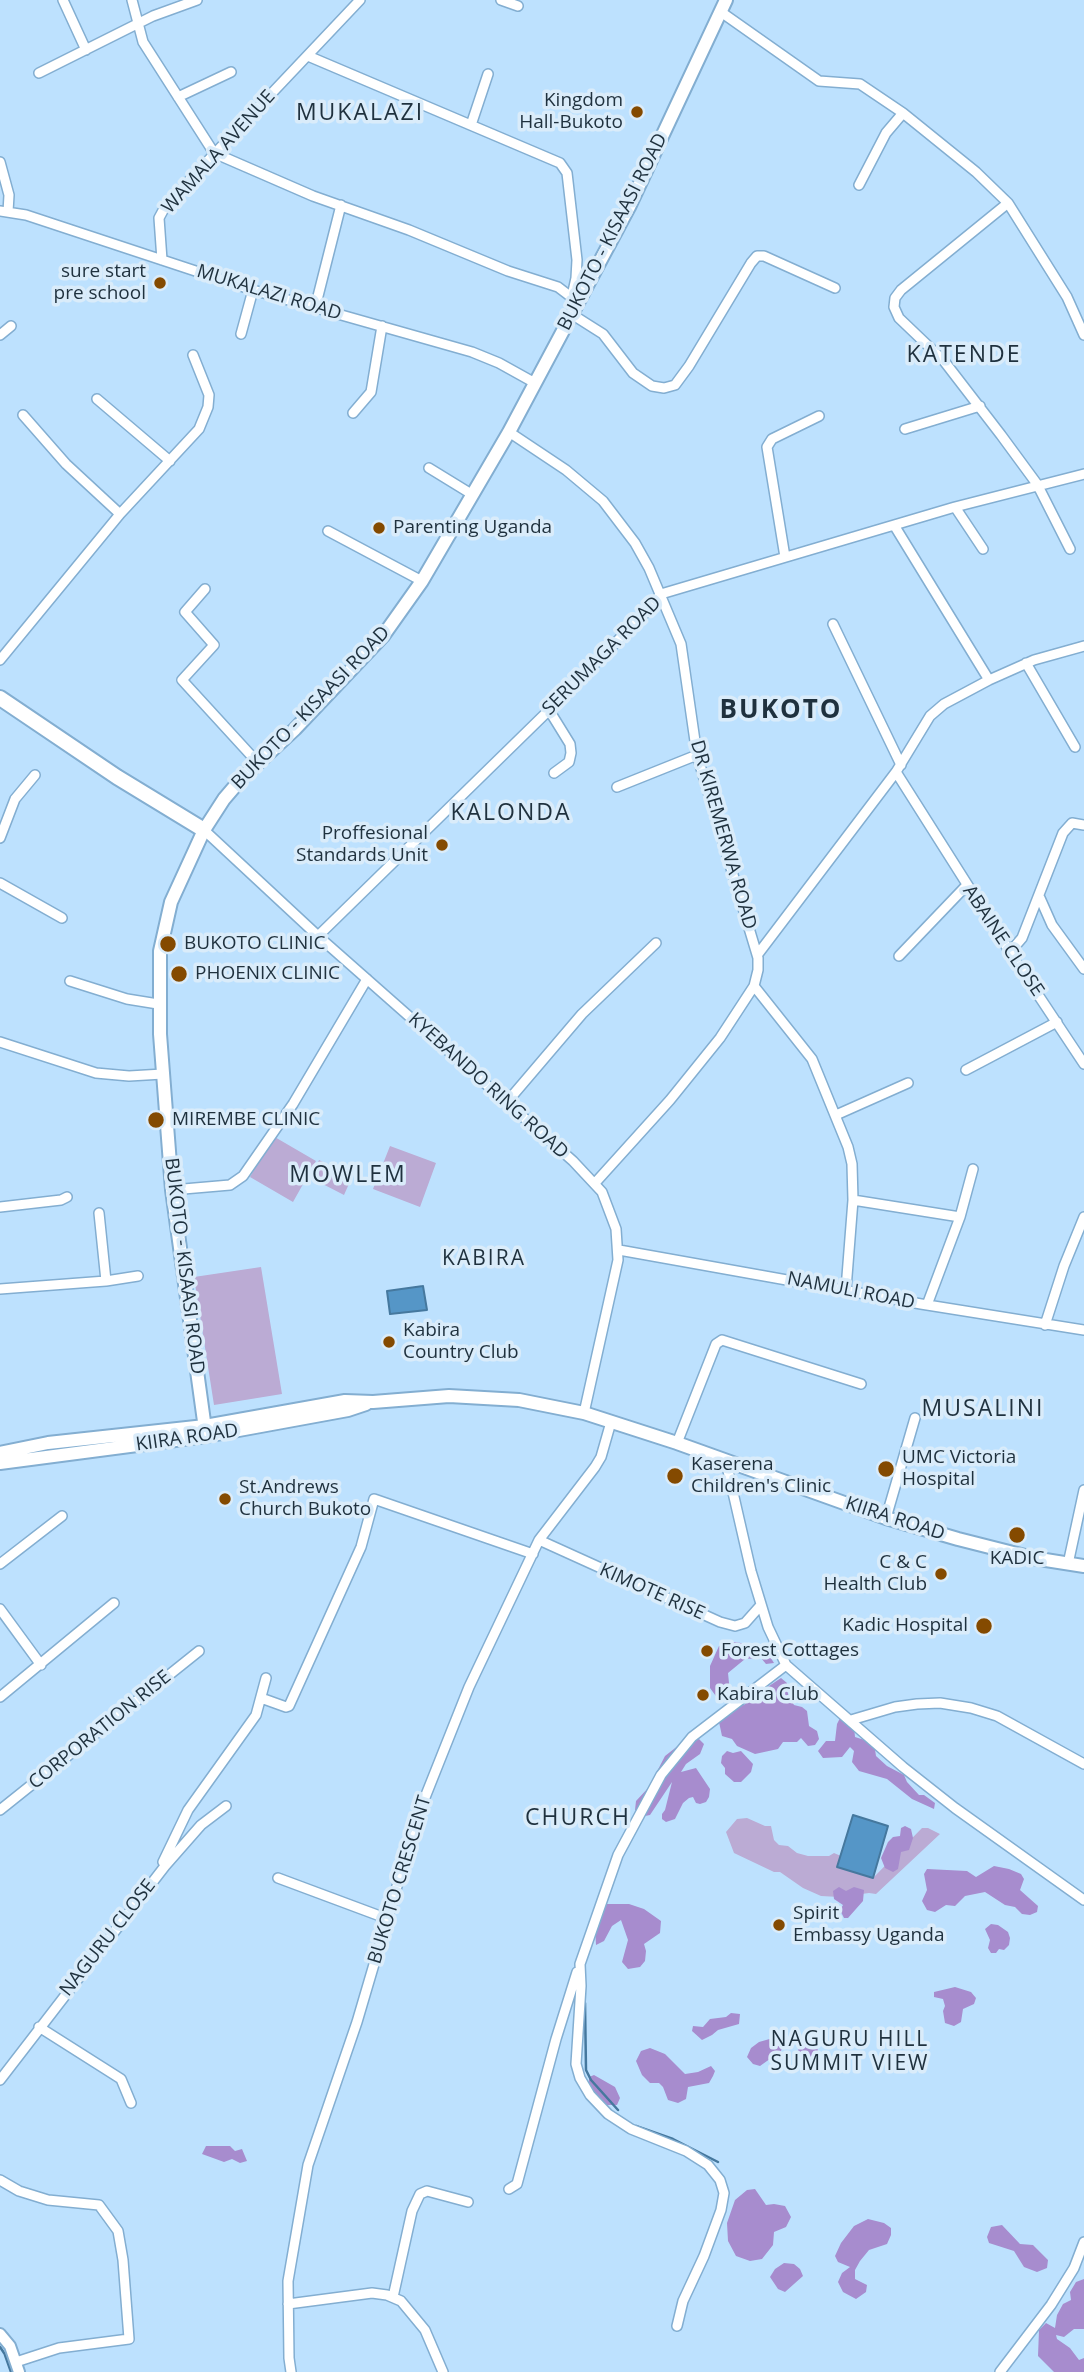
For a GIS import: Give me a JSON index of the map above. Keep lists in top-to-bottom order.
{
  "streets": {
    "main road": ["BUKOTO - KISAASI ROAD", "KIIRA ROAD"],
    "street": [
      "WAMALA AVENUE",
      "MUKALAZI ROAD",
      "SERUMAGA ROAD",
      "DR KIREMERWA ROAD",
      "ABAINE CLOSE",
      "KYEBANDO RING ROAD",
      "NAMULI ROAD",
      "KIMOTE RISE",
      "CORPORATION RISE",
      "BUKOTO CRESCENT",
      "NAGURU CLOSE"
    ]
  },
  "crossings": [
    ["WAMALA AVENUE", "MUKALAZI ROAD"],
    ["BUKOTO - KISAASI ROAD", "MUKALAZI ROAD"],
    ["BUKOTO - KISAASI ROAD", "DR KIREMERWA ROAD"],
    ["BUKOTO - KISAASI ROAD", "KYEBANDO RING ROAD"],
    ["BUKOTO - KISAASI ROAD", "KIIRA ROAD"],
    ["SERUMAGA ROAD", "DR KIREMERWA ROAD"],
    ["SERUMAGA ROAD", "KYEBANDO RING ROAD"],
    ["KYEBANDO RING ROAD", "NAMULI ROAD"],
    ["KYEBANDO RING ROAD", "KIIRA ROAD"],
    ["KIIRA ROAD", "BUKOTO CRESCENT"],
    ["KIMOTE RISE", "BUKOTO CRESCENT"]
  ],
  "districts": [
    "MUKALAZI",
    "KATENDE",
    "BUKOTO",
    "KALONDA",
    "MOWLEM",
    "KABIRA",
    "MUSALINI",
    "CHURCH",
    "NAGURU HILL SUMMIT VIEW"
  ],
  "places": [
    "Kingdom Hall-Bukoto",
    "sure start pre school",
    "Parenting Uganda",
    "Proffesional Standards Unit",
    "BUKOTO CLINIC",
    "PHOENIX CLINIC",
    "MIREMBE CLINIC",
    "Kabira Country Club",
    "UMC Victoria Hospital",
    "Kaserena Children's Clinic",
    "St.Andrews Church Bukoto",
    "KADIC",
    "C & C Health Club",
    "Kadic Hospital",
    "Forest Cottages",
    "Kabira Club",
    "Spirit Embassy Uganda"
  ]
}
